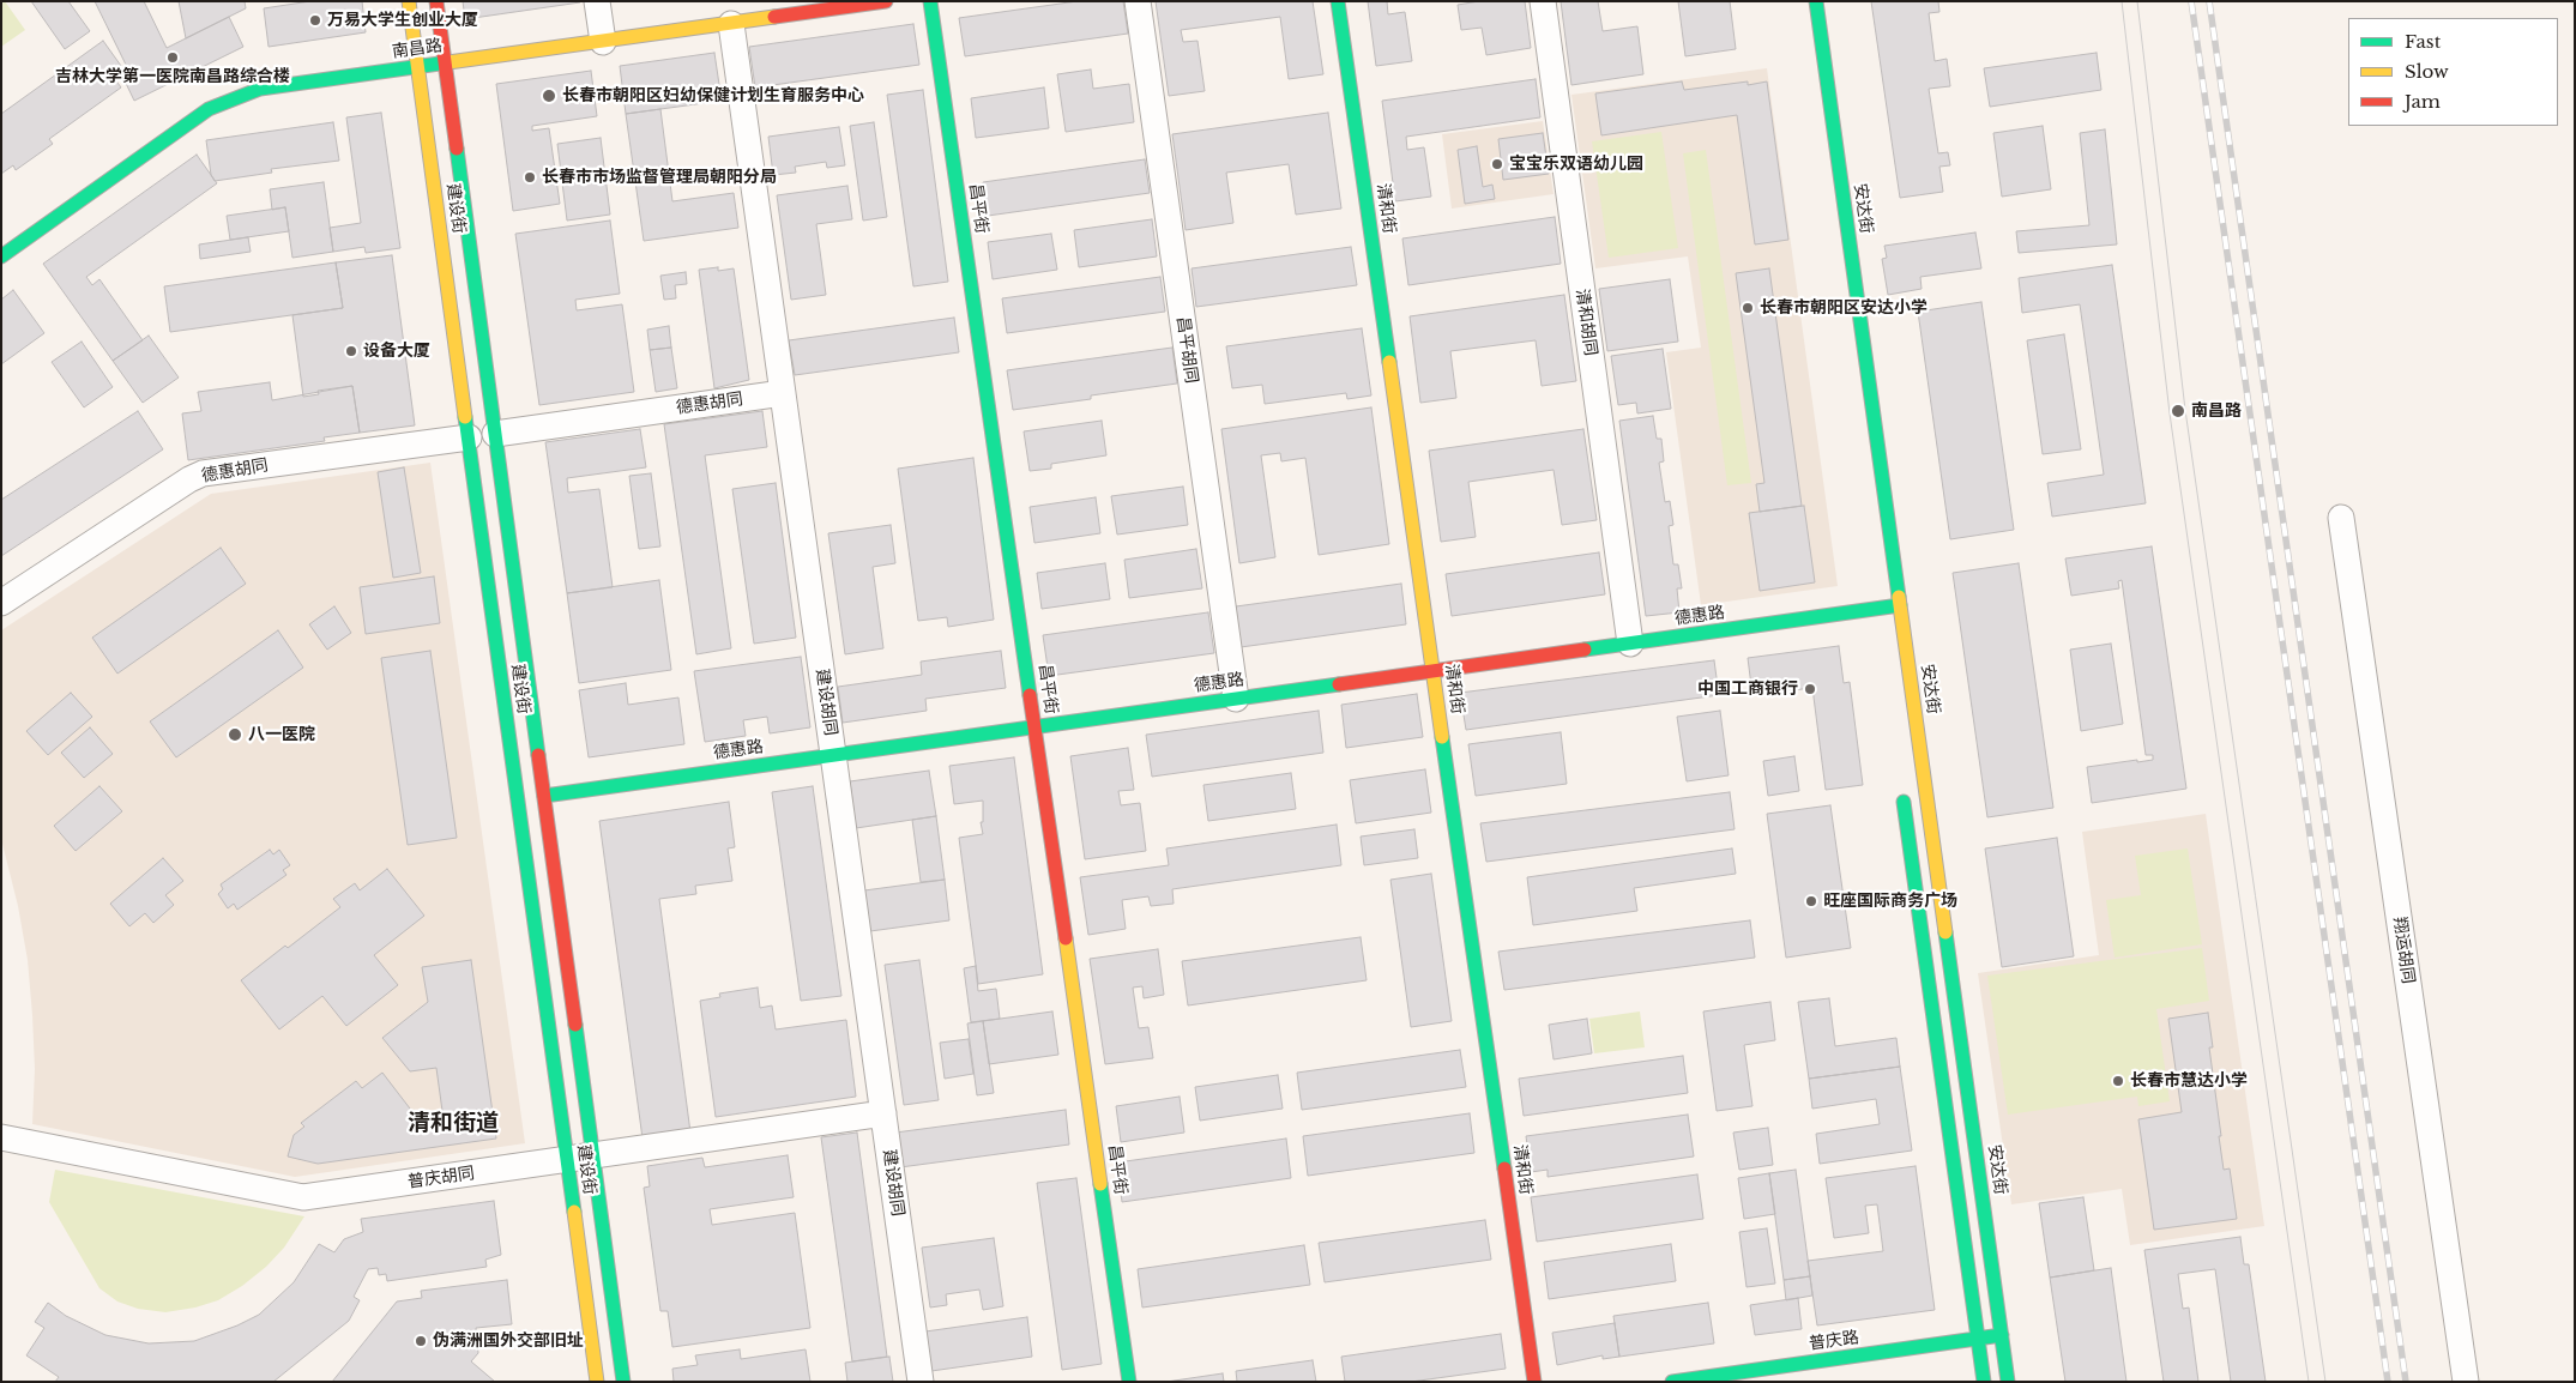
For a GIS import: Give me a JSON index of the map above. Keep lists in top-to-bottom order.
{
  "streets": {
    "street": [
      "南昌路",
      "建设街",
      "昌平街",
      "清和街",
      "安达街",
      "清和胡同",
      "昌平胡同",
      "德惠胡同",
      "德惠路",
      "建设胡同",
      "翔运胡同",
      "普庆胡同",
      "普庆路"
    ]
  },
  "crossings": [
    ["南昌路", "建设街"],
    ["南昌路", "建设胡同"],
    ["建设街", "德惠胡同"],
    ["建设街", "德惠路"],
    ["建设街", "普庆胡同"],
    ["昌平街", "德惠路"],
    ["清和街", "德惠路"],
    ["安达街", "德惠路"],
    ["安达街", "普庆路"],
    ["清和胡同", "德惠路"],
    ["昌平胡同", "德惠路"],
    ["德惠胡同", "建设胡同"],
    ["德惠路", "建设胡同"],
    ["建设胡同", "普庆胡同"]
  ],
  "districts": ["清和街道"],
  "places": [
    "万易大学生创业大厦",
    "吉林大学第一医院南昌路综合楼",
    "长春市朝阳区妇幼保健计划生育服务中心",
    "宝宝乐双语幼儿园",
    "长春市市场监督管理局朝阳分局",
    "长春市朝阳区安达小学",
    "设备大厦",
    "南昌路",
    "中国工商银行",
    "八一医院",
    "旺座国际商务广场",
    "长春市慧达小学",
    "伪满洲国外交部旧址"
  ],
  "legend": ["Fast", "Slow", "Jam"]
}
